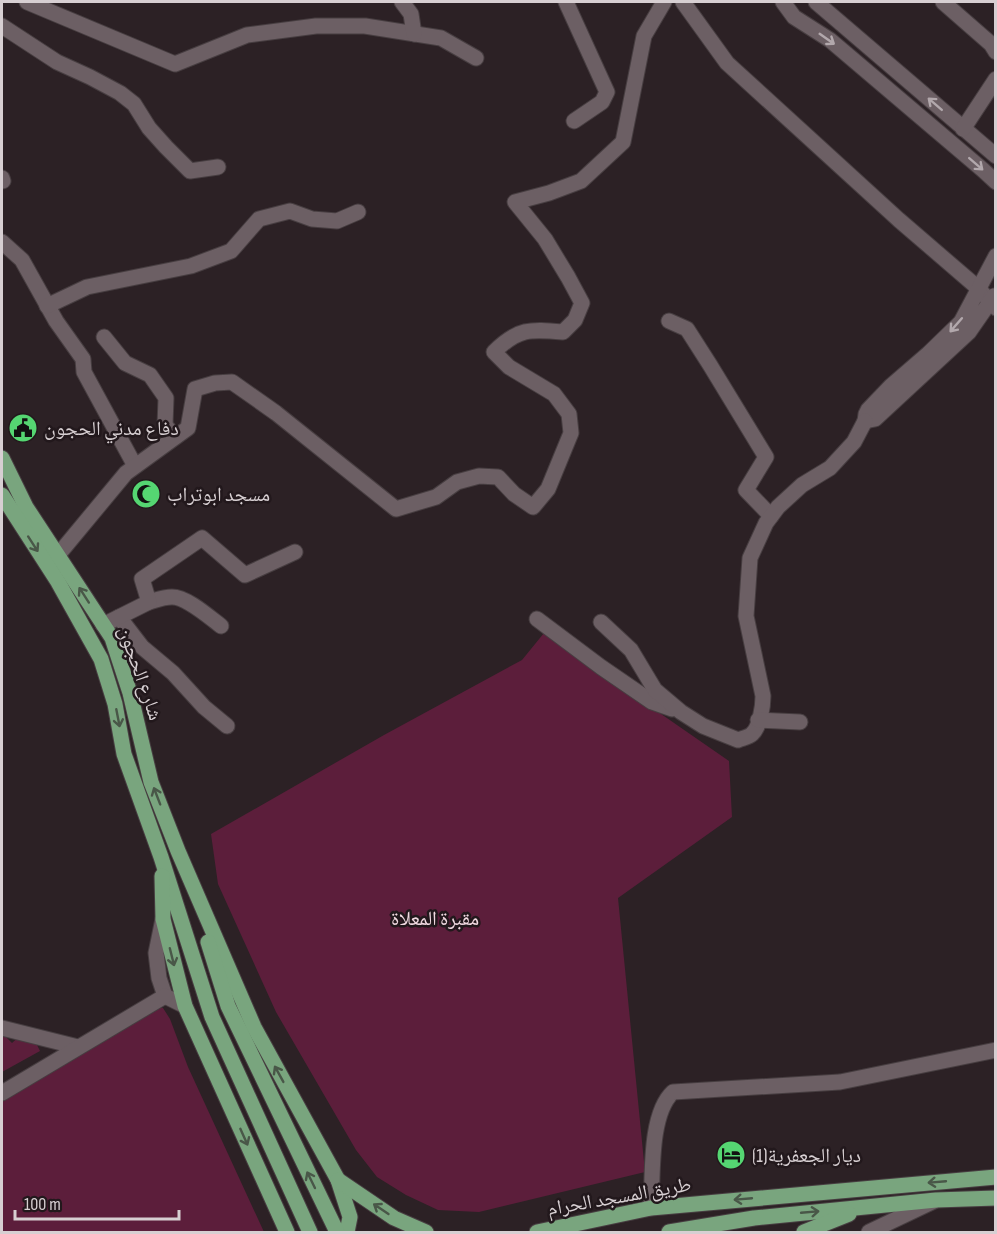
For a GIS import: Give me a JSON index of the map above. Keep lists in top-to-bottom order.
{
  "streets": {
    "main road": ["شارع الحجون", "طريق المسجد الحرام"]
  },
  "parks": ["مقبرة المعلاة"],
  "places": {
    "public building": ["دفاع مدني الحجون"],
    "mosque": ["مسجد ابوتراب"],
    "hotel": ["ديار الجعفرية(1)"]
  },
  "scale_bar": "100 m"
}
